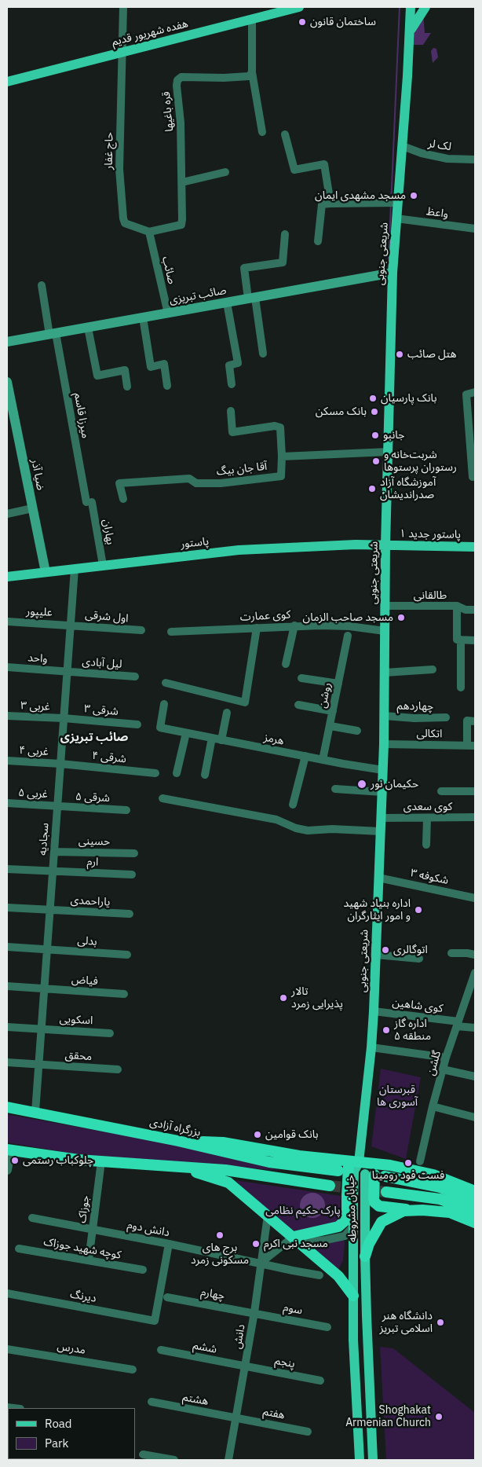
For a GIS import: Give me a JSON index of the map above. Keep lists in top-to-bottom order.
{
  "streets": {
    "highway": ["بزرگراه آزادی"],
    "main road": [
      "هفده شهریور قدیم",
      "شریعتی جنوبی",
      "صائب تبریزی",
      "ضیا آذر",
      "پاستور جدید ۱",
      "پاستور",
      "خیابان مشروطه"
    ],
    "street": [
      "قره باغیها",
      "لک لر",
      "حاج غفار",
      "واعظ",
      "صائب",
      "میرزا قاسم",
      "آقا جان بیگ",
      "بهاران",
      "طالقانی",
      "علیپور",
      "کوی عمارت",
      "اول شرقی",
      "واحد",
      "لیل آبادی",
      "روشن",
      "۳ غربی",
      "چهاردهم",
      "۳ شرقی",
      "اتکالی",
      "هرمز",
      "۴ غربی",
      "۴ شرقی",
      "۵ غربی",
      "۵ شرقی",
      "کوی سعدی",
      "سجادیه",
      "حسینی",
      "ارم",
      "شکوفه ۳",
      "یاراحمدی",
      "بدلی",
      "فیاض",
      "کوی شاهین",
      "اسکویی",
      "محقق",
      "گلشن",
      "جوزاک",
      "دانش دوم",
      "کوچه شهید جوزاک",
      "چهارم",
      "دیرنگ",
      "سوم",
      "دانش",
      "ششم",
      "مدرس",
      "پنجم",
      "هشتم",
      "هفتم"
    ]
  },
  "crossings": [
    ["هفده شهریور قدیم", "حاج غفار"],
    ["قره باغیها", "حاج غفار"],
    ["قره باغیها", "صائب"],
    ["لک لر", "شریعتی جنوبی"],
    ["حاج غفار", "صائب"],
    ["واعظ", "شریعتی جنوبی"],
    ["شریعتی جنوبی", "صائب تبریزی"],
    ["شریعتی جنوبی", "آقا جان بیگ"],
    ["شریعتی جنوبی", "پاستور جدید ۱"],
    ["شریعتی جنوبی", "پاستور"],
    ["شریعتی جنوبی", "طالقانی"],
    ["شریعتی جنوبی", "کوی عمارت"],
    ["شریعتی جنوبی", "چهاردهم"],
    ["شریعتی جنوبی", "اتکالی"],
    ["شریعتی جنوبی", "هرمز"],
    ["شریعتی جنوبی", "کوی سعدی"],
    ["شریعتی جنوبی", "شکوفه ۳"],
    ["شریعتی جنوبی", "کوی شاهین"],
    ["شریعتی جنوبی", "بزرگراه آزادی"],
    ["شریعتی جنوبی", "خیابان مشروطه"],
    ["صائب", "صائب تبریزی"],
    ["صائب تبریزی", "میرزا قاسم"],
    ["میرزا قاسم", "بهاران"],
    ["ضیا آذر", "پاستور"],
    ["بهاران", "پاستور"],
    ["پاستور جدید ۱", "پاستور"],
    ["پاستور", "سجادیه"],
    ["علیپور", "اول شرقی"],
    ["علیپور", "سجادیه"],
    ["اول شرقی", "سجادیه"],
    ["واحد", "لیل آبادی"],
    ["واحد", "سجادیه"],
    ["لیل آبادی", "سجادیه"],
    ["روشن", "هرمز"],
    ["۳ غربی", "۳ شرقی"],
    ["۳ غربی", "سجادیه"],
    ["۳ شرقی", "سجادیه"],
    ["۴ غربی", "۴ شرقی"],
    ["۴ غربی", "سجادیه"],
    ["۴ شرقی", "سجادیه"],
    ["۵ غربی", "۵ شرقی"],
    ["۵ غربی", "سجادیه"],
    ["۵ شرقی", "سجادیه"],
    ["سجادیه", "حسینی"],
    ["سجادیه", "ارم"],
    ["سجادیه", "یاراحمدی"],
    ["سجادیه", "بدلی"],
    ["سجادیه", "فیاض"],
    ["سجادیه", "اسکویی"],
    ["سجادیه", "محقق"],
    ["سجادیه", "بزرگراه آزادی"],
    ["کوی شاهین", "گلشن"],
    ["بزرگراه آزادی", "خیابان مشروطه"],
    ["جوزاک", "دانش دوم"],
    ["جوزاک", "کوچه شهید جوزاک"],
    ["دانش دوم", "دیرنگ"],
    ["دانش دوم", "دانش"],
    ["چهارم", "سوم"],
    ["چهارم", "دانش"],
    ["سوم", "دانش"],
    ["دانش", "ششم"],
    ["دانش", "پنجم"],
    ["دانش", "هشتم"],
    ["دانش", "هفتم"],
    ["ششم", "پنجم"],
    ["هشتم", "هفتم"]
  ],
  "districts": ["صائب تبریزی"],
  "parks": ["قبرستان آسوری ها", "پارک حکیم نظامی"],
  "places": [
    "ساختمان قانون",
    "مسجد مشهدی ایمان",
    "هتل صائب",
    "بانک پارسیان",
    "بانک مسکن",
    "جانبو",
    "شربت‌خانه و رستوران پرستوها",
    "آموزشگاه آزاد صدراندیشان",
    "مسجد صاحب الزمان",
    "حکیمان نور",
    "اداره بنیاد شهید و امور ایثارگران",
    "اتوگالری",
    "تالار پذیرایی زمرد",
    "اداره گاز منطقه ۵",
    "بانک قوامین",
    "چلوکباب رستمی",
    "فست فود رومینا",
    "برج های مسکونی زمرد",
    "مسجد نبی اکرم",
    "دانشگاه هنر اسلامی تبریز",
    "Shoghakat Armenian Church"
  ],
  "legend": ["Road", "Park"]
}
